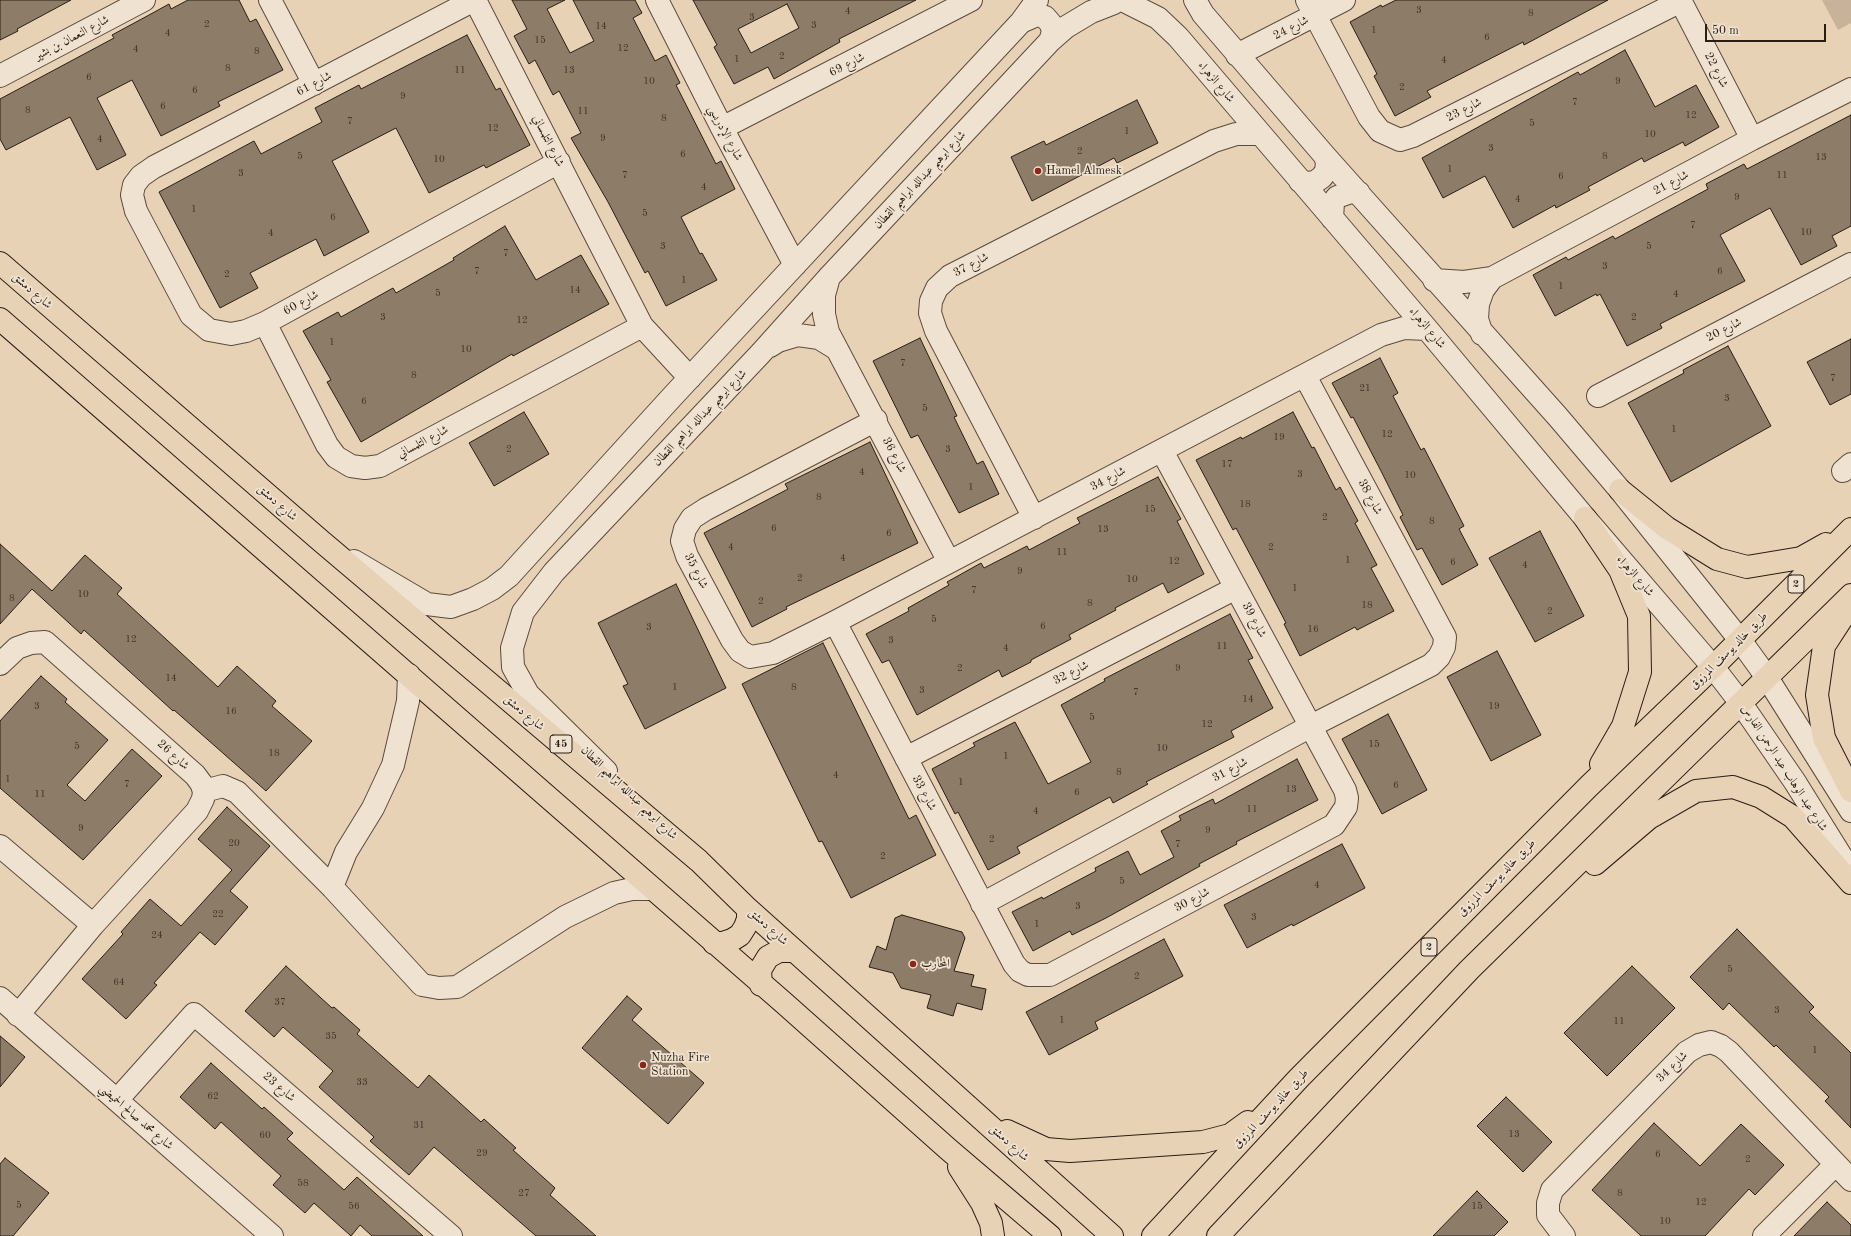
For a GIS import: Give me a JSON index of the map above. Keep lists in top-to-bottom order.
{
  "streets": {
    "main road": [
      "شارع دمشق",
      "2",
      "طريق خالد يوسف المرزوق",
      "45"
    ],
    "street": [
      "شارع 24",
      "شارع النعمان بن بشير",
      "شارع 69",
      "شارع 22",
      "شارع الزهراء",
      "شارع 61",
      "شارع 23",
      "شارع الإدريسي",
      "شارع التلمساني",
      "شارع ابرهيم عبدالله ابراهيم القطان",
      "شارع 21",
      "شارع 37",
      "شارع 60",
      "شارع 20",
      "شارع 36",
      "شارع 34",
      "شارع 38",
      "شارع 35",
      "شارع 39",
      "شارع 32",
      "شارع 26",
      "شارع عبد الوهاب عبد الرحمن الفارس",
      "شارع 31",
      "شارع 33",
      "شارع 30",
      "شارع محمد صالح الحميضي"
    ]
  },
  "crossings": [
    ["شارع 24", "شارع 23"],
    ["شارع 69", "شارع الإدريسي"],
    ["شارع 22", "شارع 23"],
    ["شارع 22", "شارع 21"],
    ["شارع الزهراء", "شارع ابرهيم عبدالله ابراهيم القطان"],
    ["شارع الزهراء", "شارع 37"],
    ["شارع الزهراء", "شارع 34"],
    ["شارع الزهراء", "طريق خالد يوسف المرزوق"],
    ["شارع الزهراء", "شارع عبد الوهاب عبد الرحمن الفارس"],
    ["شارع 61", "شارع التلمساني"],
    ["شارع 61", "شارع 60"],
    ["شارع 23", "شارع محمد صالح الحميضي"],
    ["شارع التلمساني", "شارع 60"],
    ["شارع ابرهيم عبدالله ابراهيم القطان", "شارع دمشق"],
    ["شارع ابرهيم عبدالله ابراهيم القطان", "شارع 36"],
    ["شارع 37", "شارع 34"],
    ["شارع 36", "شارع 34"],
    ["شارع 36", "شارع 35"],
    ["شارع 34", "شارع 38"],
    ["شارع 34", "شارع 35"],
    ["شارع 34", "شارع 39"],
    ["شارع 34", "شارع 33"],
    ["شارع 38", "شارع 31"],
    ["شارع 35", "شارع 33"],
    ["شارع 39", "شارع 32"],
    ["شارع 39", "شارع 31"],
    ["شارع 39", "شارع 30"],
    ["طريق خالد يوسف المرزوق", "شارع عبد الوهاب عبد الرحمن الفارس"],
    ["شارع 32", "شارع 33"],
    ["شارع 31", "شارع 33"],
    ["شارع 33", "شارع 30"]
  ],
  "places": ["Hamel Almesk", "المحارب", "Nuzha Fire Station"],
  "house_numbers": [
    "3",
    "4",
    "8",
    "3",
    "2",
    "3",
    "14",
    "1",
    "4",
    "6",
    "15",
    "12",
    "4",
    "8",
    "2",
    "1",
    "4",
    "8",
    "11",
    "13",
    "6",
    "10",
    "9",
    "2",
    "6",
    "9",
    "7",
    "6",
    "8",
    "11",
    "12",
    "8",
    "7",
    "5",
    "12",
    "1",
    "10",
    "9",
    "4",
    "3",
    "2",
    "6",
    "5",
    "8",
    "13",
    "10",
    "1",
    "3",
    "7",
    "11",
    "6",
    "4",
    "9",
    "4",
    "1",
    "5",
    "6",
    "7",
    "10",
    "4",
    "3",
    "5",
    "7",
    "3",
    "7",
    "6",
    "2",
    "1",
    "1",
    "14",
    "5",
    "4",
    "3",
    "2",
    "12",
    "1",
    "10",
    "7",
    "8",
    "7",
    "21",
    "3",
    "6",
    "5",
    "1",
    "12",
    "19",
    "2",
    "3",
    "17",
    "4",
    "3",
    "10",
    "1",
    "8",
    "18",
    "15",
    "2",
    "8",
    "6",
    "13",
    "6",
    "4",
    "2",
    "11",
    "4",
    "1",
    "12",
    "6",
    "4",
    "9",
    "2",
    "10",
    "1",
    "7",
    "10",
    "8",
    "2",
    "8",
    "18",
    "2",
    "5",
    "6",
    "3",
    "16",
    "12",
    "3",
    "11",
    "4",
    "2",
    "9",
    "14",
    "1",
    "8",
    "3",
    "7",
    "14",
    "3",
    "19",
    "16",
    "5",
    "12",
    "15",
    "5",
    "10",
    "18",
    "1",
    "8",
    "4",
    "1",
    "1",
    "7",
    "6",
    "13",
    "6",
    "11",
    "11",
    "4",
    "9",
    "9",
    "2",
    "20",
    "7",
    "2",
    "5",
    "4",
    "3",
    "22",
    "3",
    "1",
    "24",
    "5",
    "2",
    "64",
    "37",
    "3",
    "1",
    "11",
    "35",
    "1",
    "33",
    "62",
    "31",
    "13",
    "60",
    "29",
    "6",
    "2",
    "58",
    "27",
    "8",
    "12",
    "5",
    "56",
    "15",
    "10"
  ],
  "scale_bar": "50 m"
}
